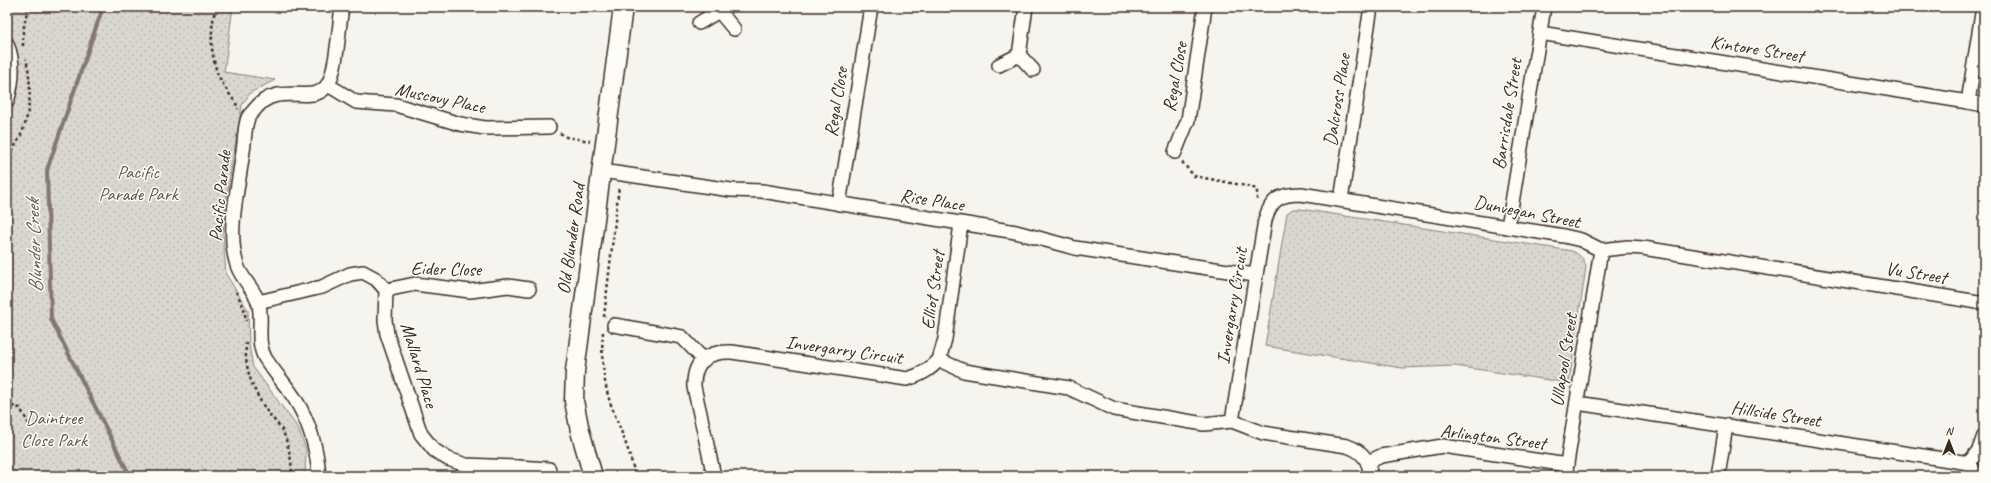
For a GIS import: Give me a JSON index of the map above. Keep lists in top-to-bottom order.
{
  "streets": {
    "main road": ["Old Blunder Road"],
    "street": [
      "Kintore Street",
      "Regal Close",
      "Muscovy Place",
      "Dalcross Place",
      "Barrisdale Street",
      "Pacific Parade",
      "Rise Place",
      "Dunvegan Street",
      "Eider Close",
      "Vu Street",
      "Elliot Street",
      "Invergarry Circuit",
      "Ullapool Street",
      "Mallard Place",
      "Hillside Street",
      "Arlington Street"
    ]
  },
  "crossings": [
    ["Kintore Street", "Barrisdale Street"],
    ["Regal Close", "Rise Place"],
    ["Muscovy Place", "Pacific Parade"],
    ["Dalcross Place", "Dunvegan Street"],
    ["Barrisdale Street", "Dunvegan Street"],
    ["Rise Place", "Old Blunder Road"],
    ["Rise Place", "Elliot Street"],
    ["Rise Place", "Invergarry Circuit"],
    ["Dunvegan Street", "Vu Street"],
    ["Dunvegan Street", "Invergarry Circuit"],
    ["Dunvegan Street", "Ullapool Street"],
    ["Eider Close", "Mallard Place"],
    ["Vu Street", "Ullapool Street"],
    ["Elliot Street", "Invergarry Circuit"],
    ["Ullapool Street", "Hillside Street"],
    ["Ullapool Street", "Arlington Street"]
  ],
  "water": ["Blunder Creek"],
  "parks": ["Pacific Parade Park", "Daintree Close Park"],
  "north": "top"
}
